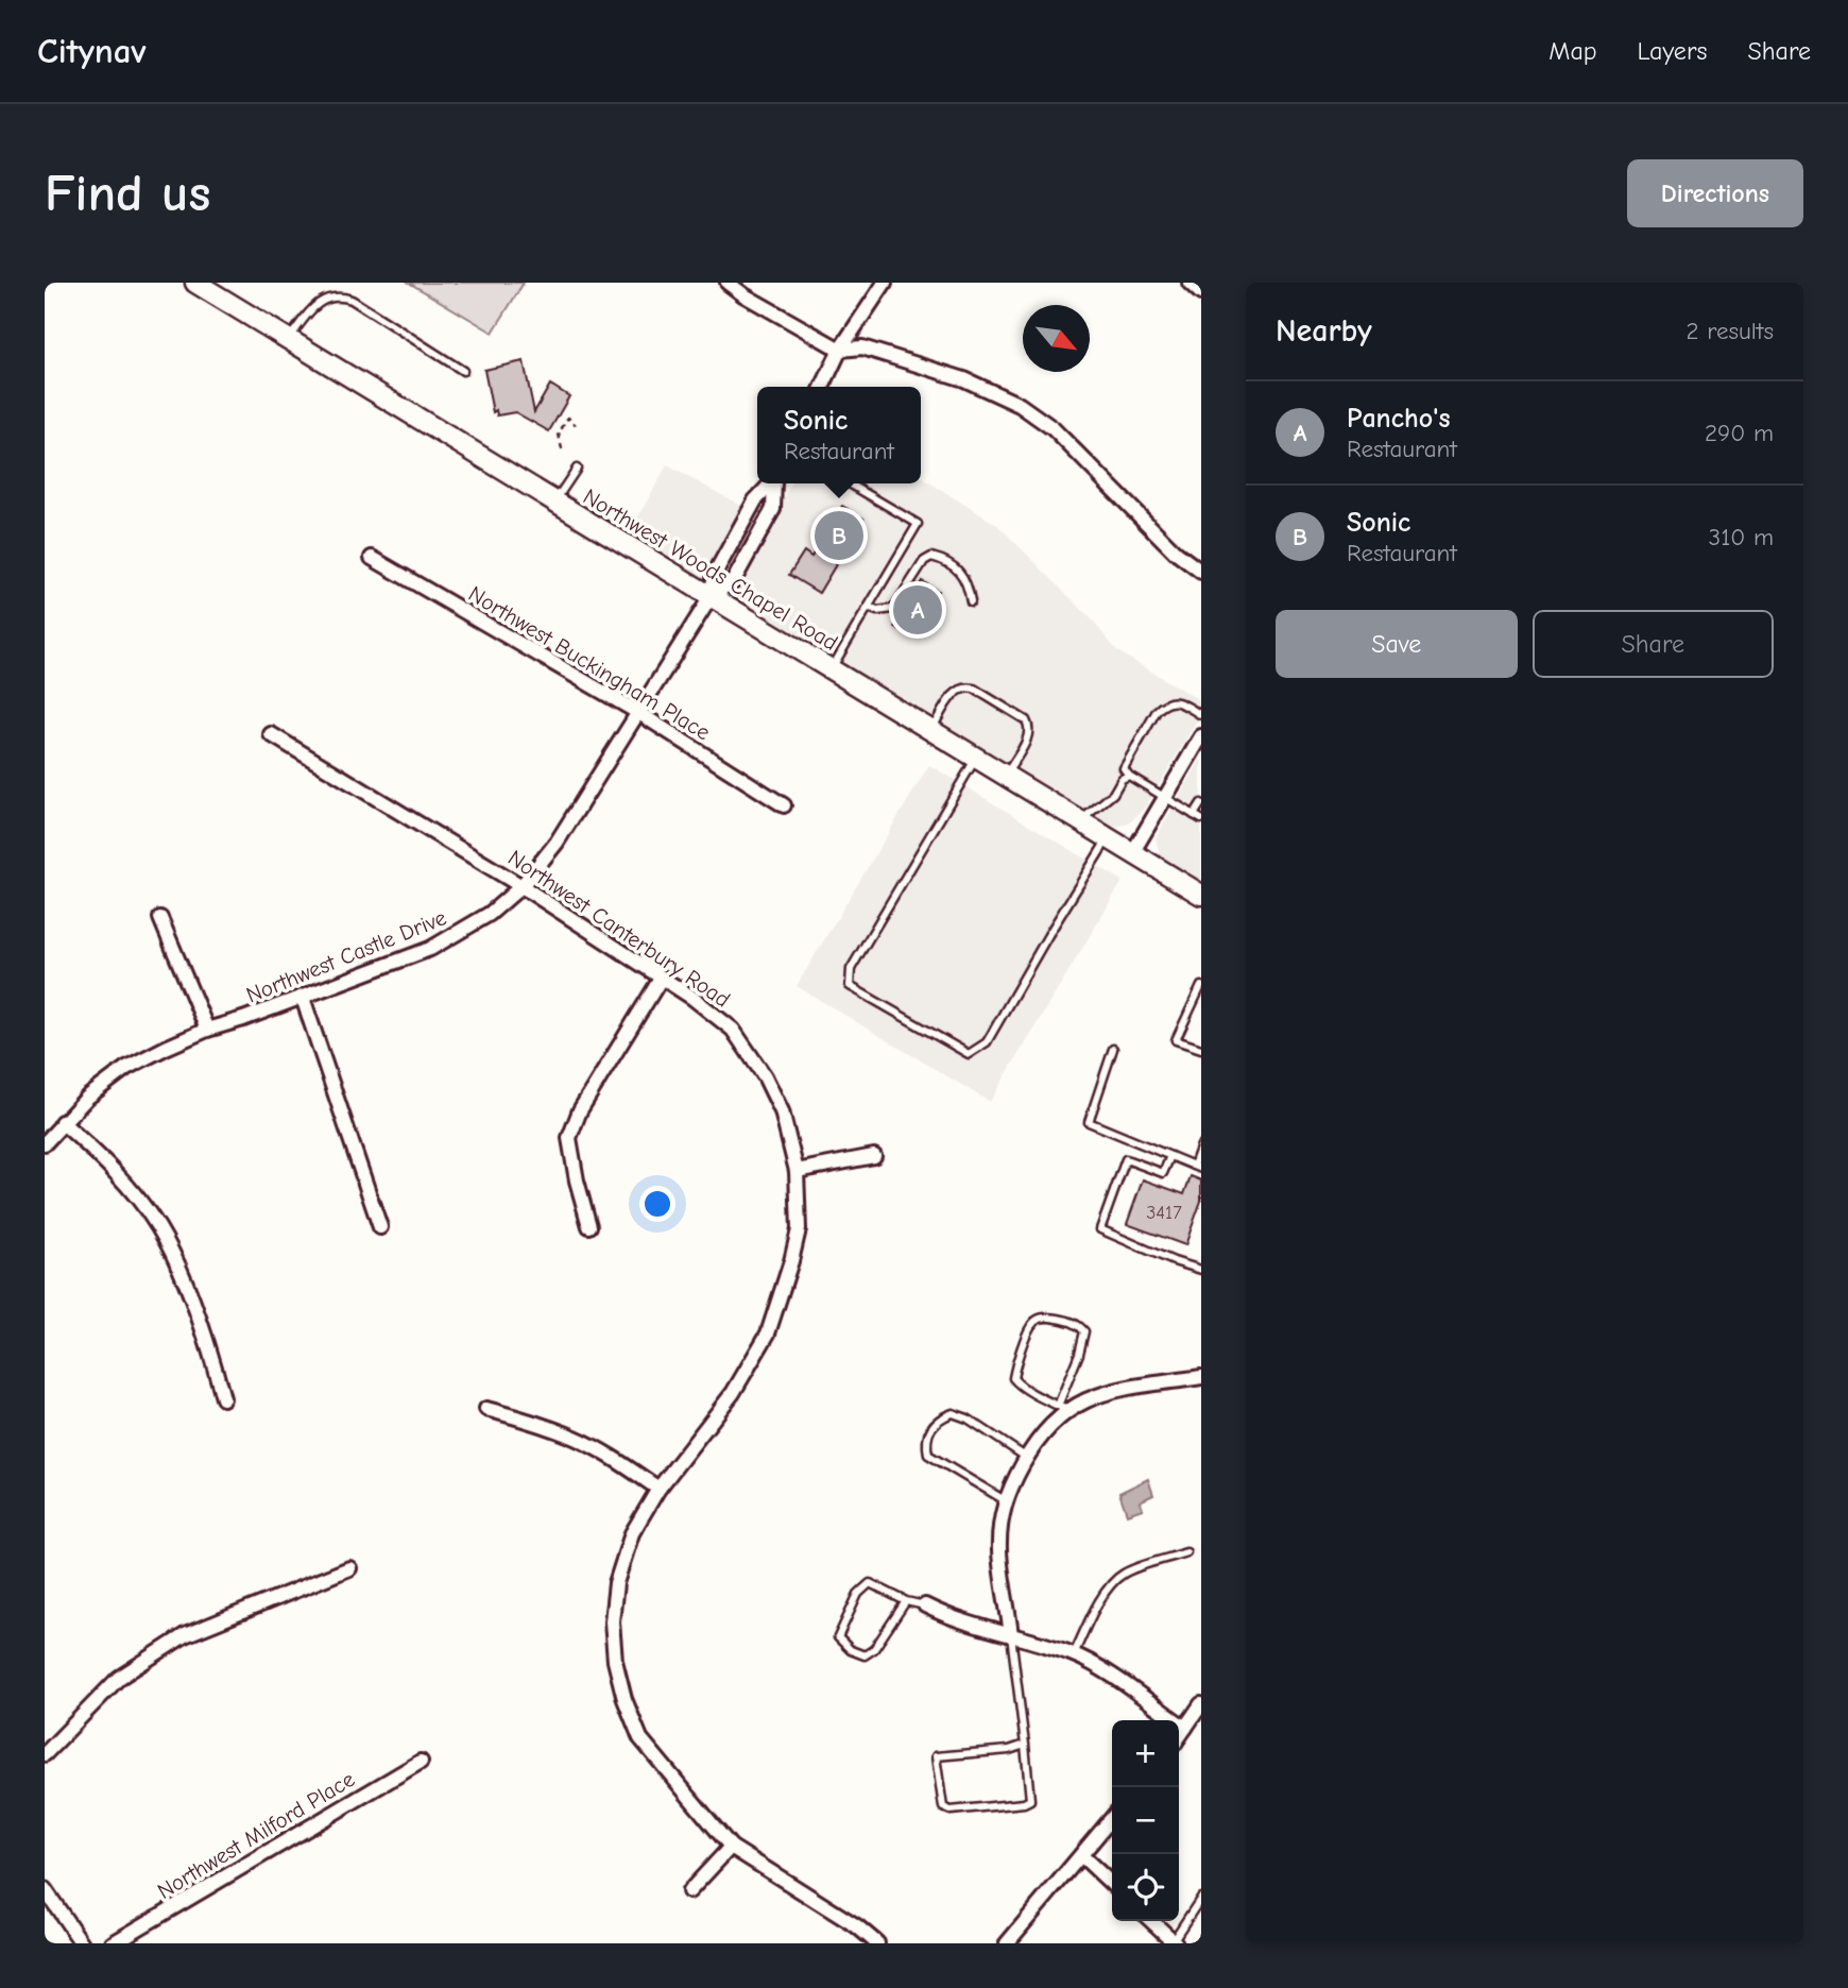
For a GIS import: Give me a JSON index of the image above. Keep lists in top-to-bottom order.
{
  "streets": {
    "main road": ["Northwest Woods Chapel Road"],
    "street": [
      "Northwest Buckingham Place",
      "Northwest Canterbury Road",
      "Northwest Castle Drive",
      "Northwest Milford Place"
    ]
  },
  "crossings": [
    ["Northwest Woods Chapel Road", "Northwest Castle Drive"],
    ["Northwest Buckingham Place", "Northwest Castle Drive"],
    ["Northwest Canterbury Road", "Northwest Castle Drive"]
  ],
  "house_numbers": ["3417"],
  "north": "bottom right",
  "page": {
    "header": "Citynav",
    "nav": ["Map", "Layers", "Share"],
    "buttons": [
      "Directions",
      ["Save", "Share"]
    ],
    "title": "Find us",
    "heading": ["Nearby", "2 results"],
    "list": [
      {
        "mark": "A",
        "name": "Pancho's",
        "note": "Restaurant",
        "value": "290 m"
      },
      {
        "mark": "B",
        "name": "Sonic",
        "note": "Restaurant",
        "value": "310 m"
      }
    ],
    "popup": ["Sonic", "Restaurant"],
    "pins": ["B", "A"],
    "map_buttons": ["+", "−"]
  }
}
